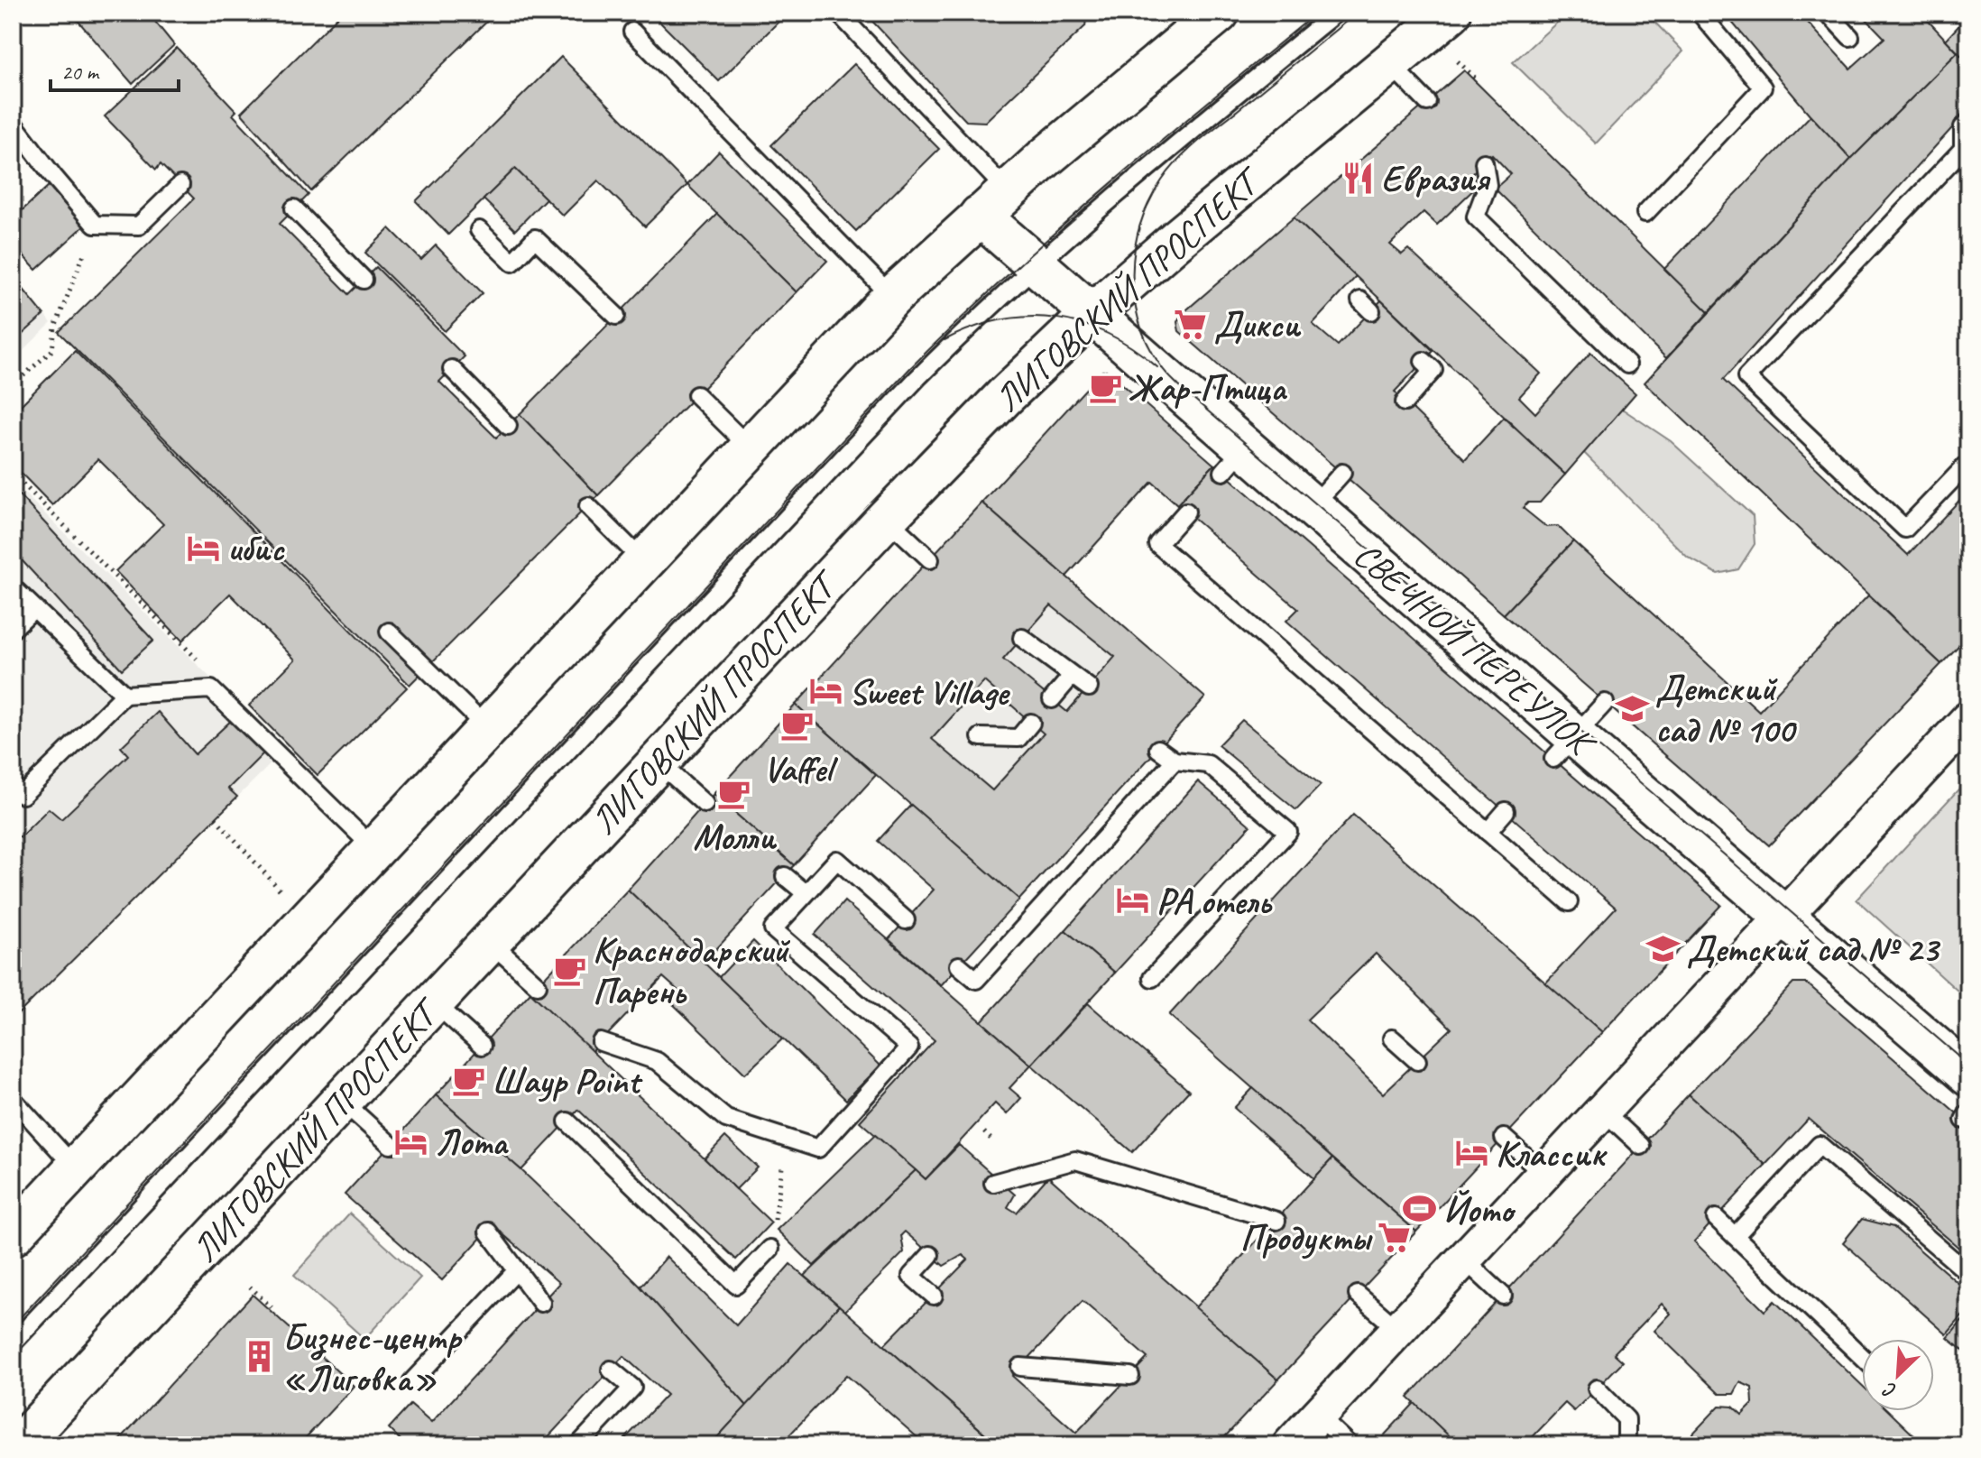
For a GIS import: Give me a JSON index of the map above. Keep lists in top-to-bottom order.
{
  "streets": {
    "main road": ["ЛИГОВСКИЙ ПРОСПЕКТ", "СВЕЧНОЙ ПЕРЕУЛОК"]
  },
  "crossings": [
    ["ЛИГОВСКИЙ ПРОСПЕКТ", "СВЕЧНОЙ ПЕРЕУЛОК"]
  ],
  "places": {
    "restaurant": ["Евразия"],
    "supermarket": ["Дикси", "Продукты"],
    "cafe": [
      "Жар-Птица",
      "Vaffel",
      "Молли",
      "Краснодарский Парень",
      "Шаур Point"
    ],
    "hotel": [
      "ибис",
      "Sweet Village",
      "РА отель",
      "Лота",
      "Классик"
    ],
    "school or university": ["Детский сад № 100", "Детский сад № 23"],
    "sports": ["Йото"],
    "building": ["Бизнес-центр «Лиговка»"]
  },
  "scale_bar": "20 m",
  "north": "bottom left"
}
